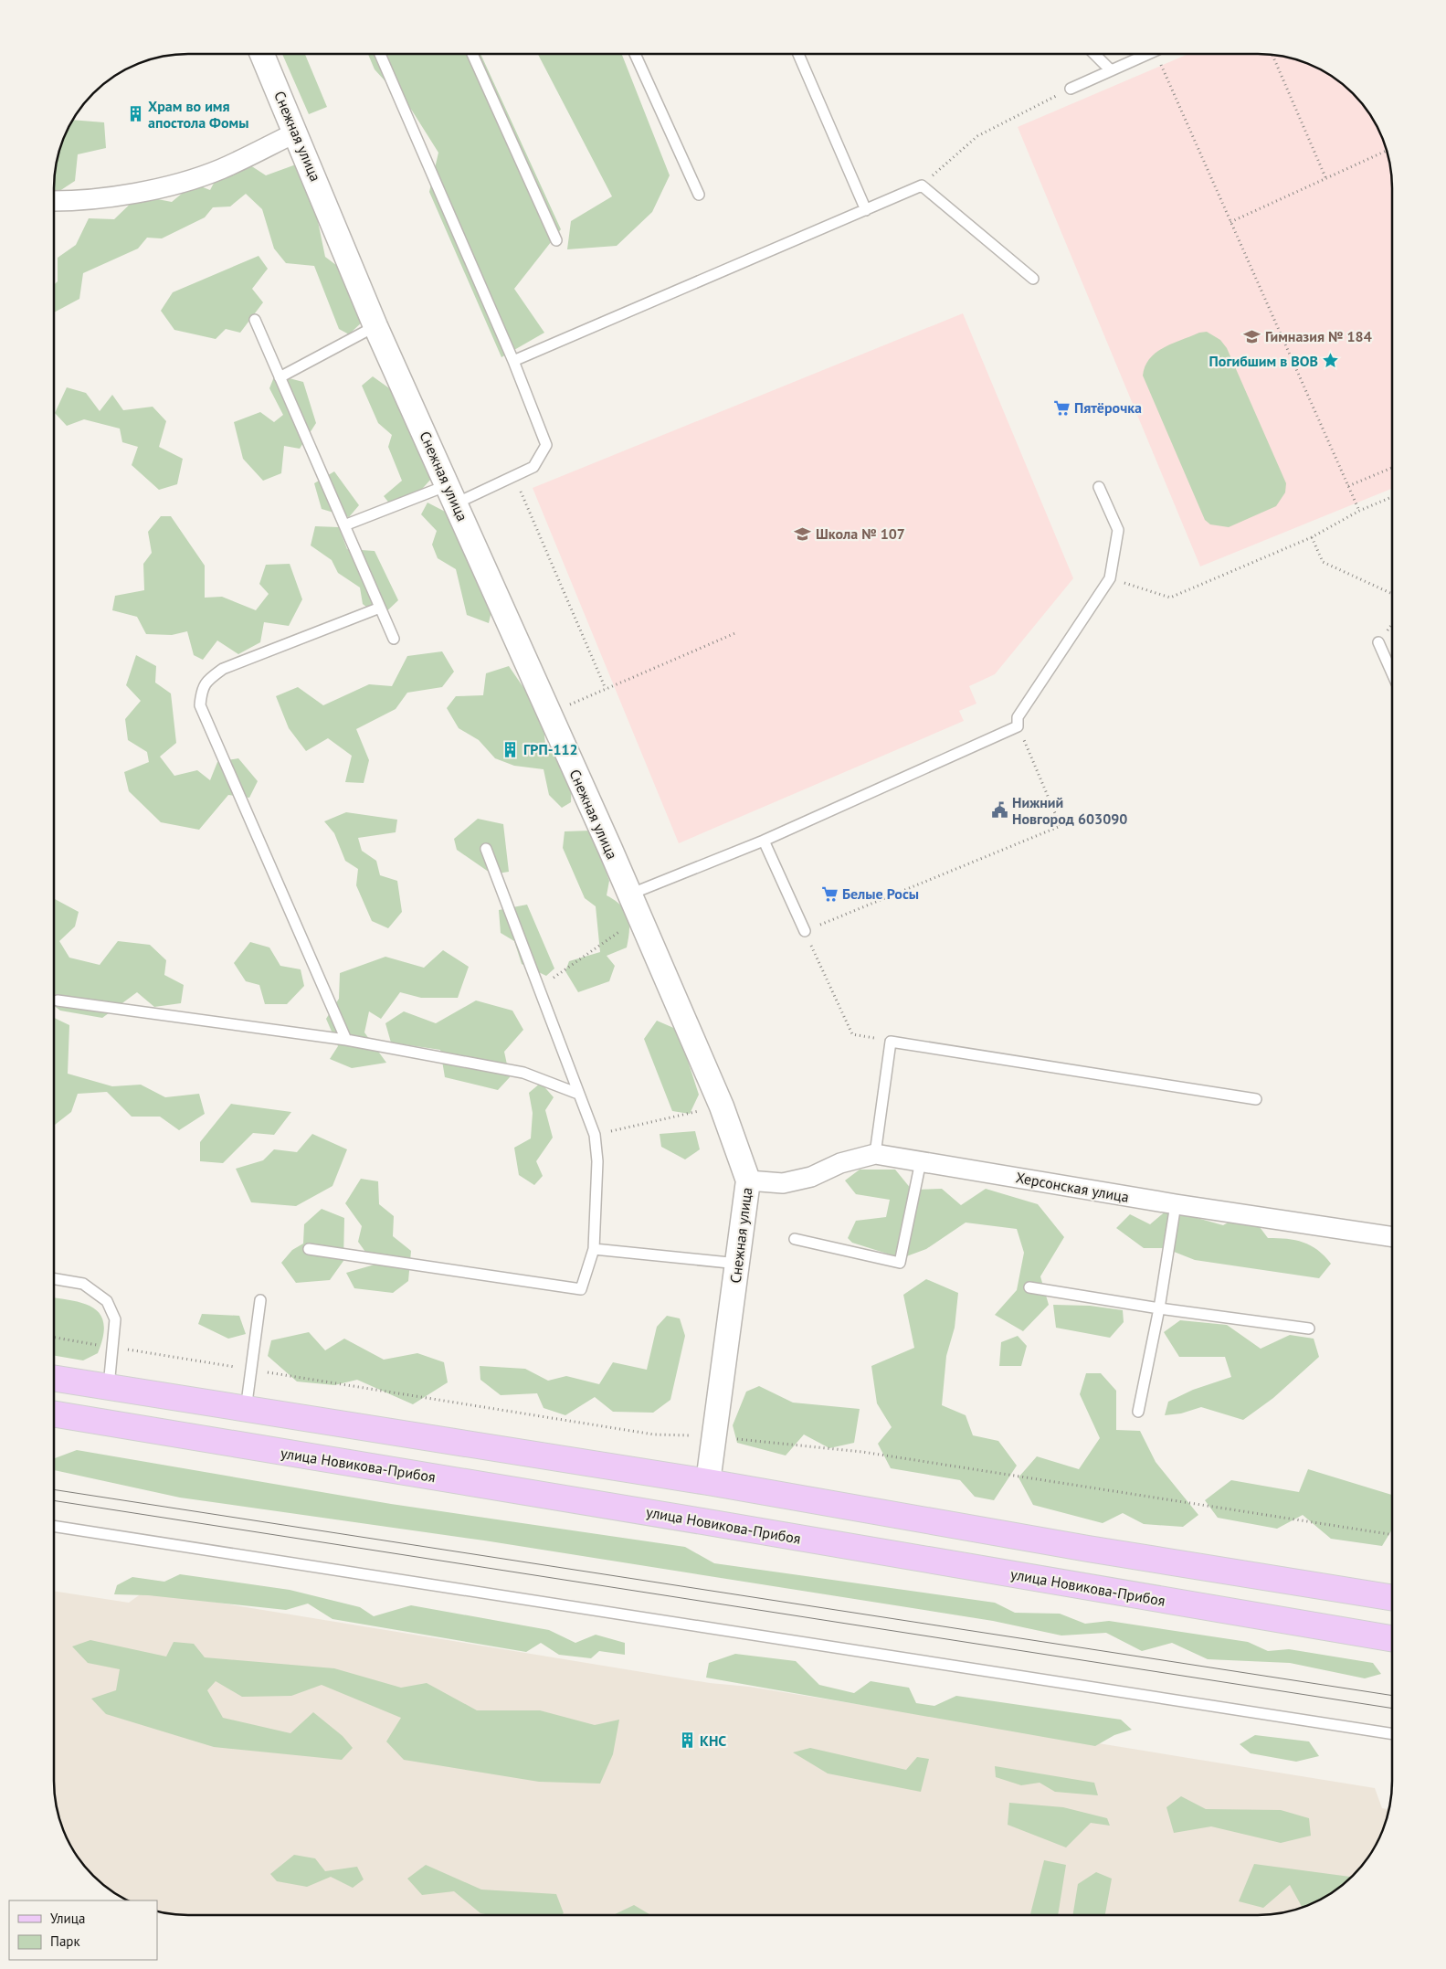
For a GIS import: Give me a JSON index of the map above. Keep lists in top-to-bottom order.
{
  "streets": {
    "main road": ["улица Новикова-Прибоя"],
    "street": ["Снежная улица", "Херсонская улица"]
  },
  "crossings": [
    ["Снежная улица", "Херсонская улица"]
  ],
  "places": {
    "building": ["Храм во имя апостола Фомы", "ГРП-112", "КНС"],
    "school or university": ["Гимназия № 184", "Школа № 107"],
    "place": ["Погибшим в ВОВ"],
    "supermarket": ["Пятёрочка", "Белые Росы"],
    "public building": ["Нижний Новгород 603090"]
  },
  "legend": ["Улица", "Парк"]
}
